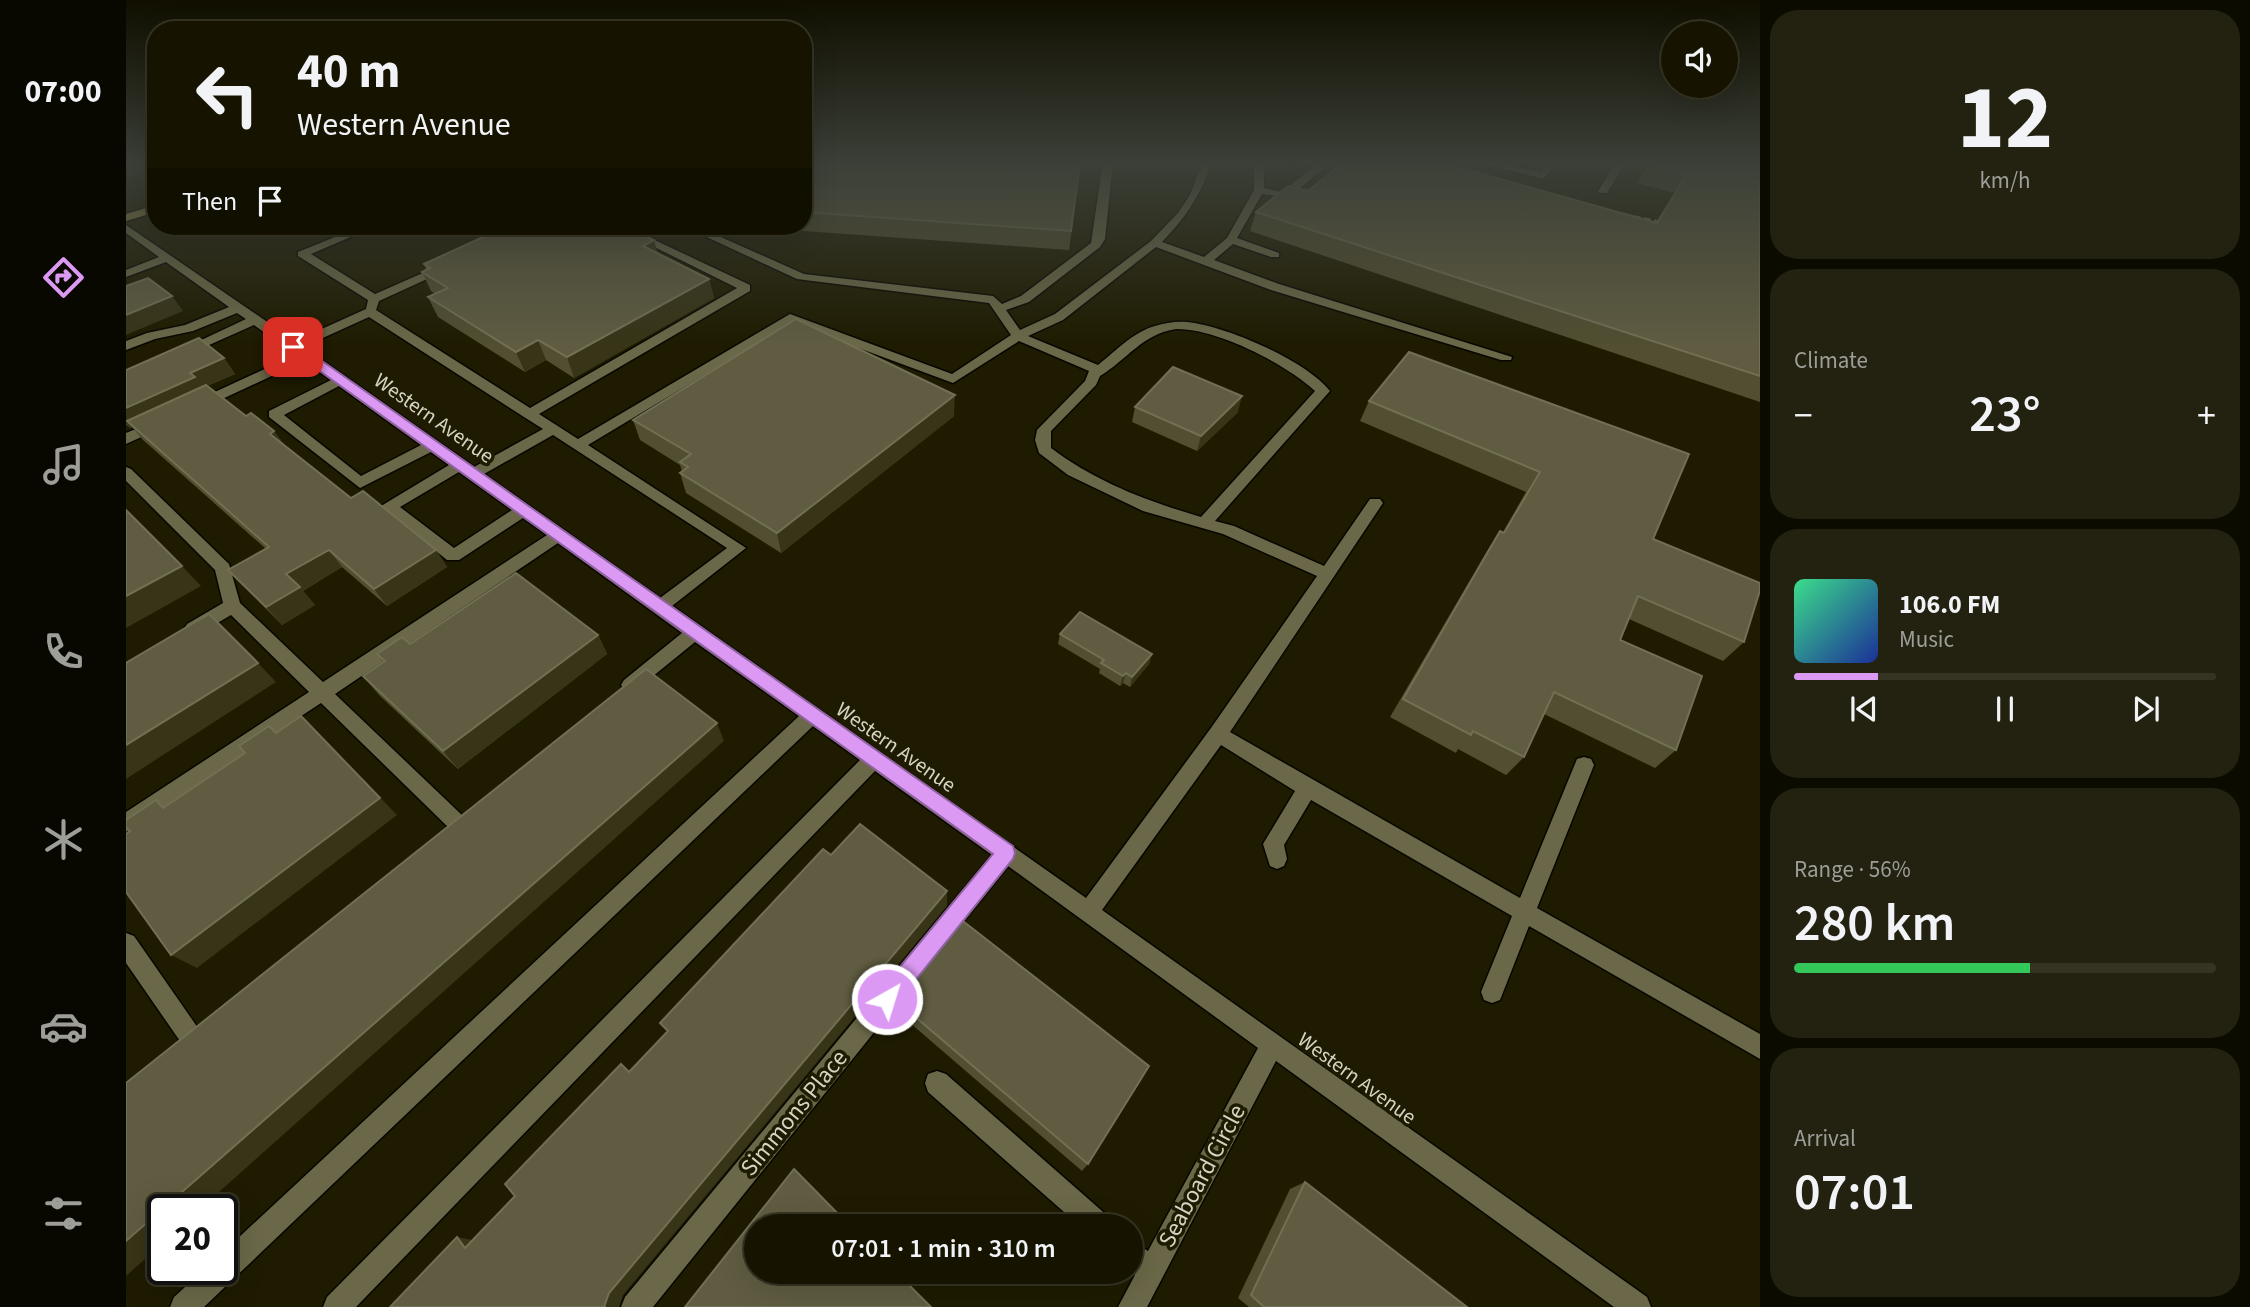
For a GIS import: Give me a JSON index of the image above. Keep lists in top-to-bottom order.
{
  "streets": {
    "street": ["Western Avenue", "Simmons Place", "Seaboard Circle"]
  },
  "crossings": [
    ["Western Avenue", "Simmons Place"],
    ["Western Avenue", "Seaboard Circle"]
  ],
  "page": {
    "tabs": "07:00",
    "tile": [
      ["12", "km/h"],
      "Climate",
      ["Range · 56%", "280 km"],
      ["Arrival", "07:01"]
    ],
    "turn": ["40 m", "Western Avenue"],
    "then": "Then",
    "heat": ["−", "23°", "+"],
    "song": ["106.0 FM", "Music"],
    "limit": "20",
    "trip": "07:01 · 1 min · 310 m"
  }
}
